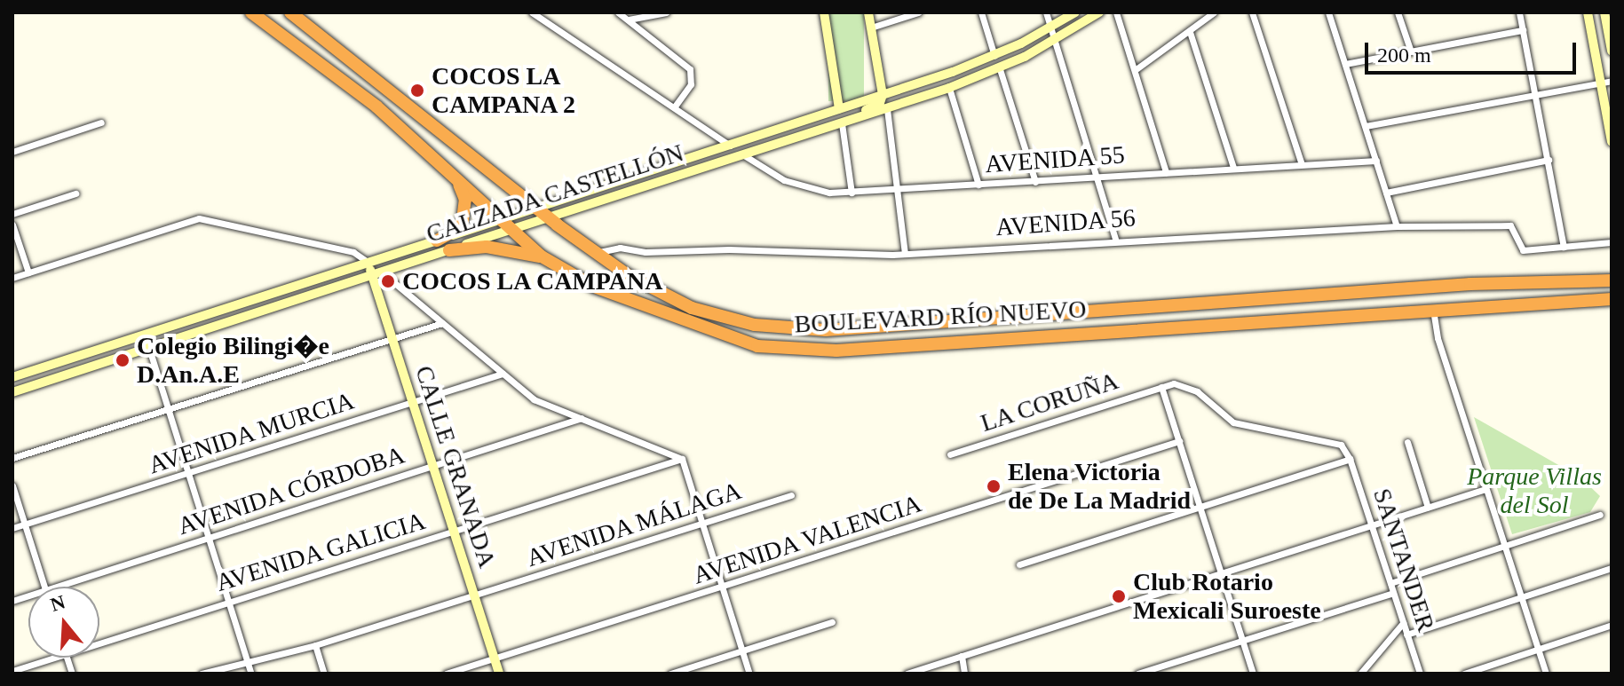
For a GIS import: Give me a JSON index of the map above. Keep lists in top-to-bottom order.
{
  "streets": {
    "highway": ["BOULEVARD RÍO NUEVO"],
    "main road": ["CALZADA CASTELLÓN", "CALLE GRANADA"],
    "street": [
      "AVENIDA 55",
      "AVENIDA 56",
      "LA CORUÑA",
      "AVENIDA MURCIA",
      "AVENIDA CÓRDOBA",
      "AVENIDA MÁLAGA",
      "AVENIDA VALENCIA",
      "AVENIDA GALICIA",
      "SANTANDER"
    ]
  },
  "crossings": [
    ["AVENIDA 55", "CALZADA CASTELLÓN"],
    ["CALZADA CASTELLÓN", "BOULEVARD RÍO NUEVO"],
    ["CALZADA CASTELLÓN", "CALLE GRANADA"],
    ["AVENIDA 56", "BOULEVARD RÍO NUEVO"],
    ["AVENIDA MURCIA", "CALLE GRANADA"],
    ["CALLE GRANADA", "AVENIDA CÓRDOBA"],
    ["CALLE GRANADA", "AVENIDA MÁLAGA"],
    ["CALLE GRANADA", "AVENIDA VALENCIA"],
    ["CALLE GRANADA", "AVENIDA GALICIA"]
  ],
  "parks": ["Parque Villas del Sol"],
  "places": [
    "COCOS LA CAMPANA 2",
    "COCOS LA CAMPANA",
    "Colegio Bilingi�e D.An.A.E",
    "Elena Victoria de De La Madrid",
    "Club Rotario Mexicali Suroeste"
  ],
  "scale_bar": "200 m",
  "north": "top"
}
